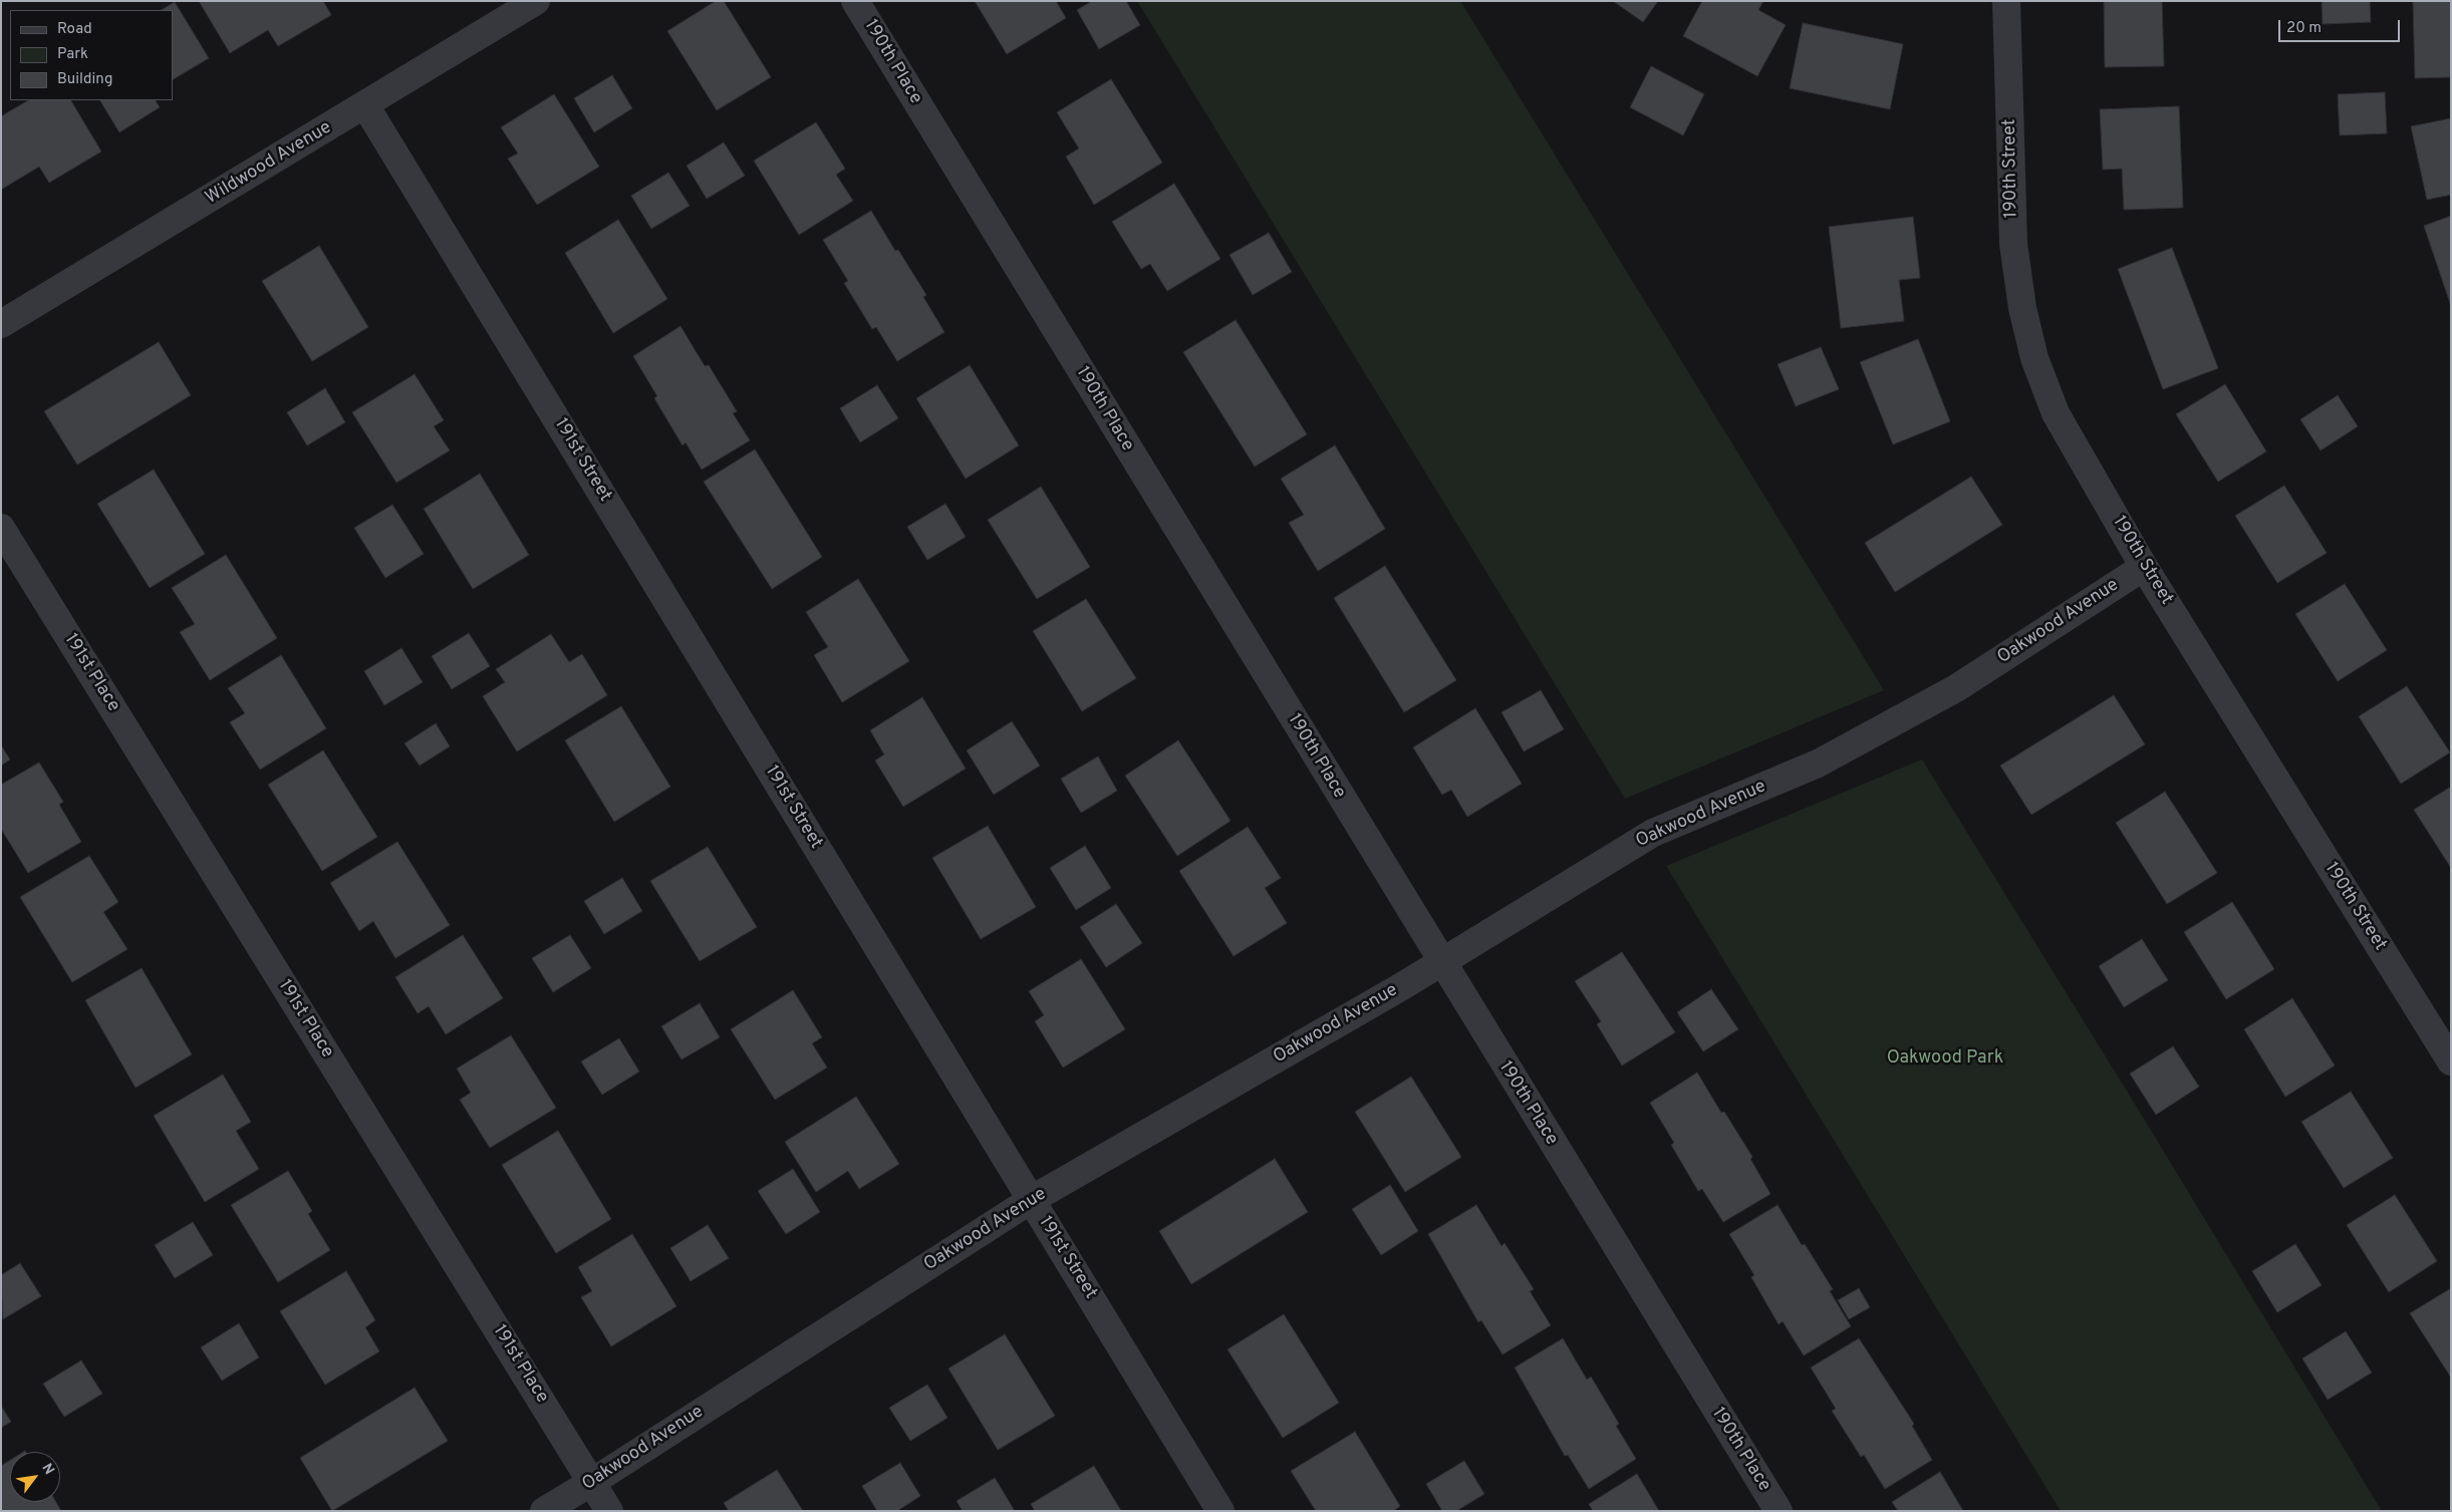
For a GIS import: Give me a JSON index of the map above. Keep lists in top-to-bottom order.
{
  "streets": {
    "street": [
      "190th Place",
      "Wildwood Avenue",
      "190th Street",
      "191st Street",
      "Oakwood Avenue",
      "191st Place"
    ]
  },
  "crossings": [
    ["190th Place", "Oakwood Avenue"],
    ["Wildwood Avenue", "191st Street"],
    ["190th Street", "Oakwood Avenue"],
    ["191st Street", "Oakwood Avenue"],
    ["Oakwood Avenue", "191st Place"]
  ],
  "parks": ["Oakwood Park"],
  "legend": ["Road", "Park", "Building"],
  "scale_bar": "20 m",
  "north": "top right"
}
